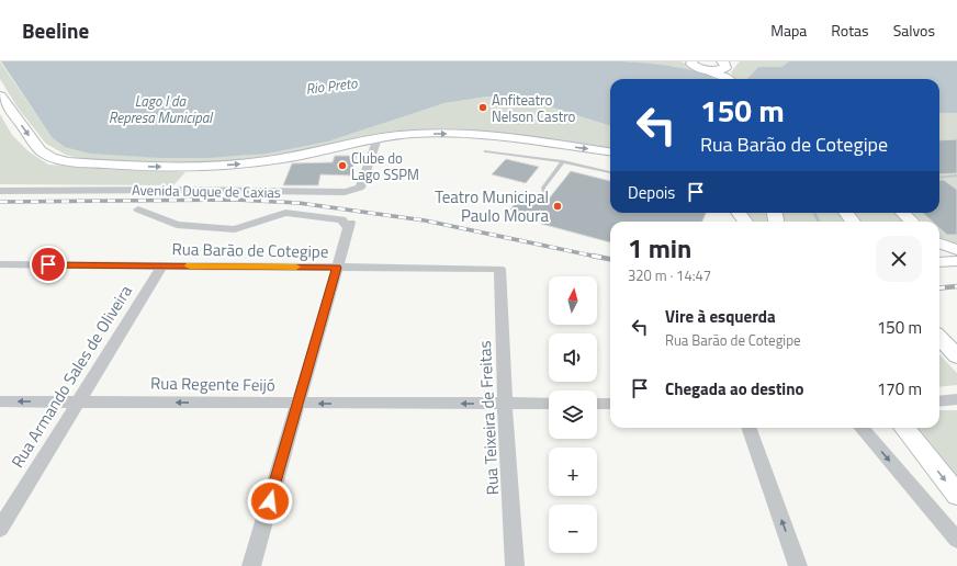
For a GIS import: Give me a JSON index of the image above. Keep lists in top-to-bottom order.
{
  "streets": {
    "main road": ["Avenida Duque de Caxias"],
    "street": [
      "Rua Barão de Cotegipe",
      "Rua Armando Sales de Oliveira",
      "Rua Regente Feijó",
      "Rua Teixeira de Freitas"
    ]
  },
  "crossings": [
    ["Rua Barão de Cotegipe", "Rua Armando Sales de Oliveira"],
    ["Rua Barão de Cotegipe", "Rua Teixeira de Freitas"],
    ["Rua Armando Sales de Oliveira", "Rua Regente Feijó"],
    ["Rua Regente Feijó", "Rua Teixeira de Freitas"]
  ],
  "one_way": ["Avenida Duque de Caxias", "Rua Regente Feijó"],
  "water": ["Rio Preto", "Lago I da Represa Municipal"],
  "places": ["Anfiteatro Nelson Castro", "Clube do Lago SSPM", "Teatro Municipal Paulo Moura"],
  "north": "top",
  "page": {
    "header": "Beeline",
    "nav": ["Mapa", "Rotas", "Salvos"],
    "turn": ["150 m", "Rua Barão de Cotegipe"],
    "then": "Depois",
    "heading": ["1 min", "320 m · 14:47"],
    "map_buttons": ["+", "−"],
    "list": [
      {
        "name": "Vire à esquerda",
        "note": "Rua Barão de Cotegipe",
        "value": "150 m"
      },
      {
        "name": "Chegada ao destino",
        "value": "170 m"
      }
    ]
  }
}
